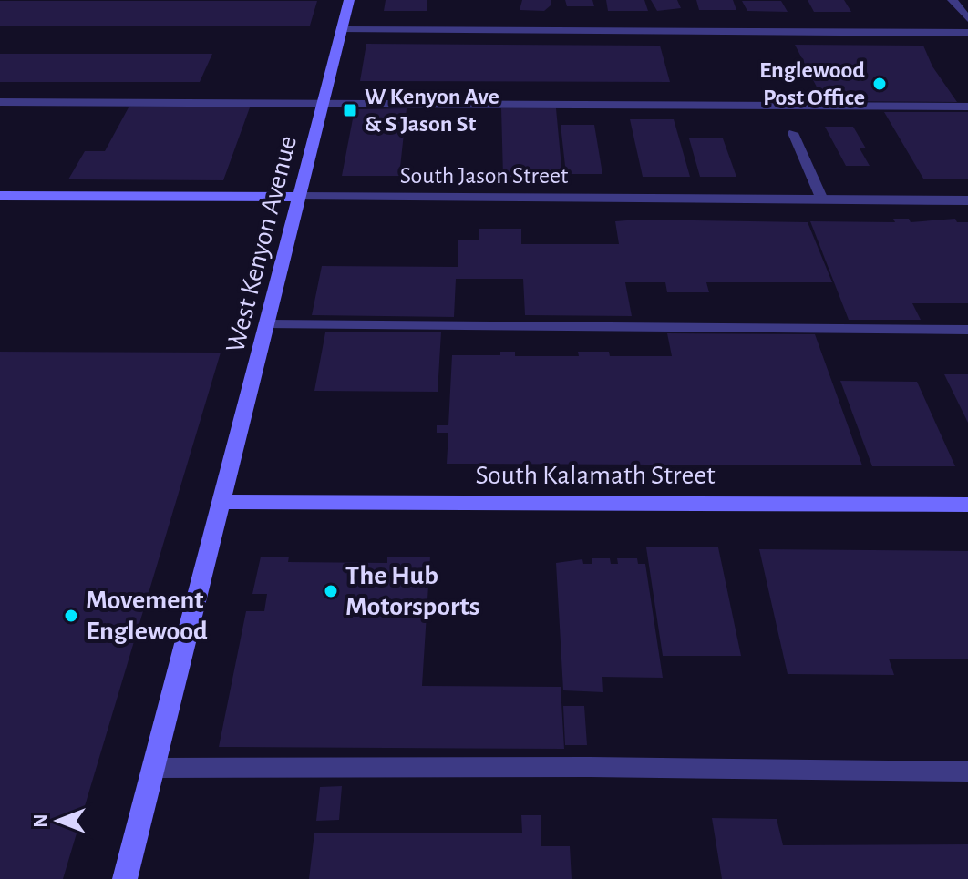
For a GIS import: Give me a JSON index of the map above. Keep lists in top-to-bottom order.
{
  "streets": {
    "street": ["South Jason Street", "West Kenyon Avenue", "South Kalamath Street"]
  },
  "crossings": [
    ["South Jason Street", "West Kenyon Avenue"],
    ["West Kenyon Avenue", "South Kalamath Street"]
  ],
  "places": {
    "other": ["Englewood Post Office", "The Hub Motorsports", "Movement Englewood"],
    "transit": ["W Kenyon Ave & S Jason St"]
  },
  "north": "left"
}
